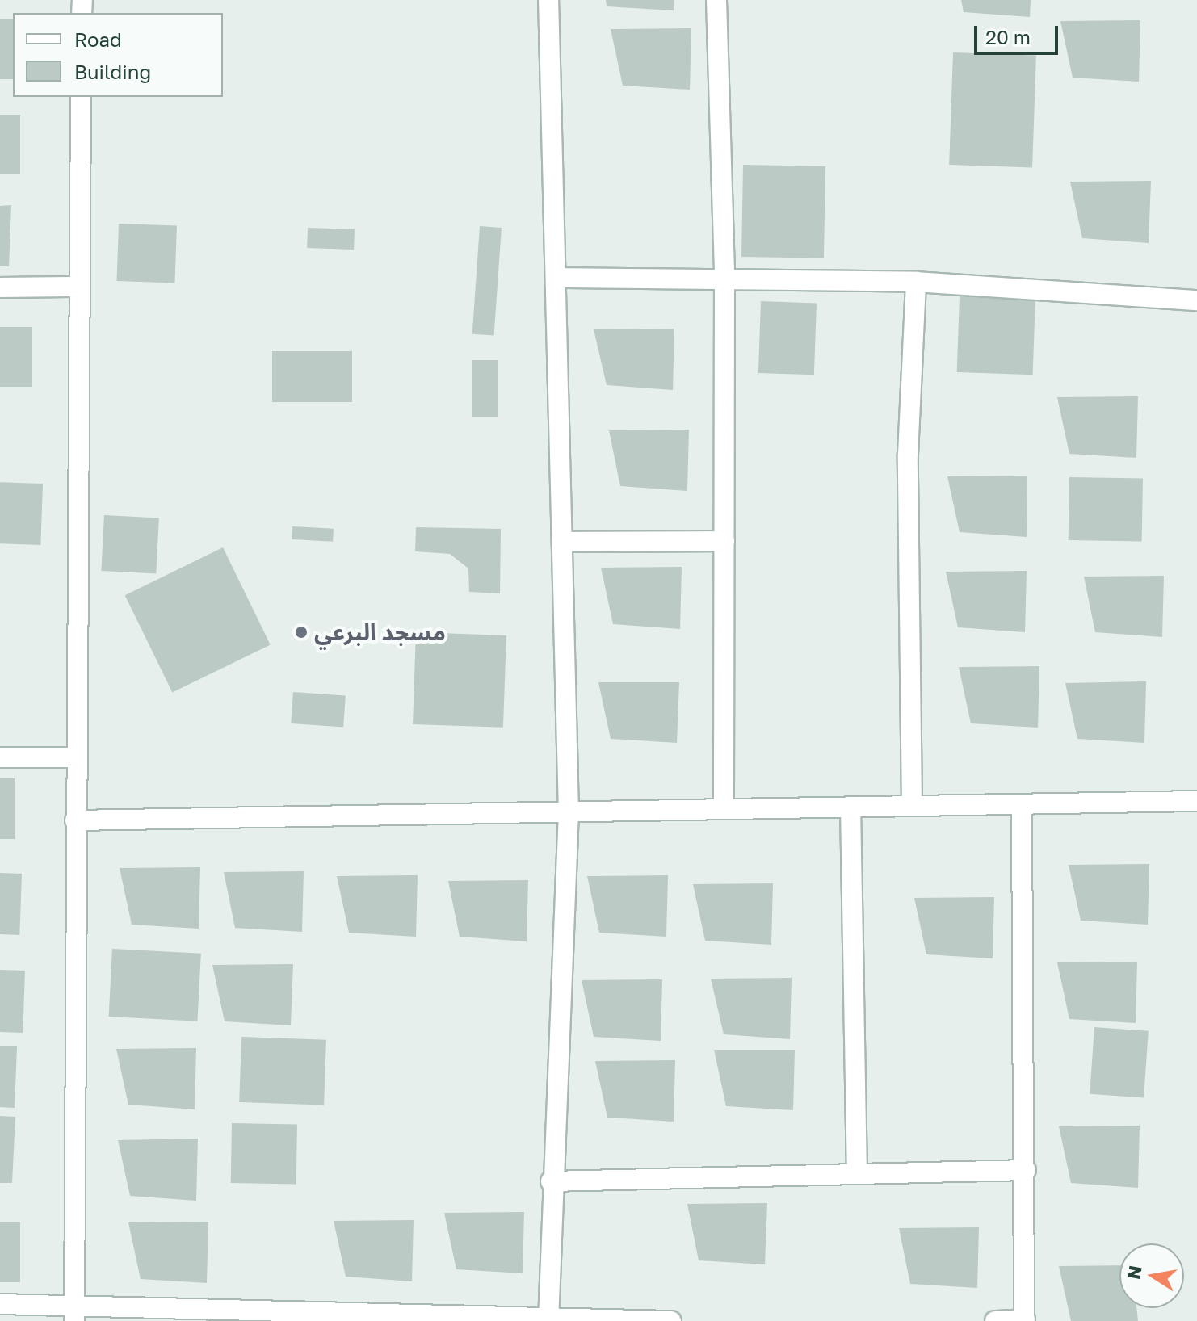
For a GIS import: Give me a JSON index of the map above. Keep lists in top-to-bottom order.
{
  "places": ["مسجد البرعي"],
  "legend": ["Road", "Building"],
  "scale_bar": "20 m",
  "north": "left"
}
